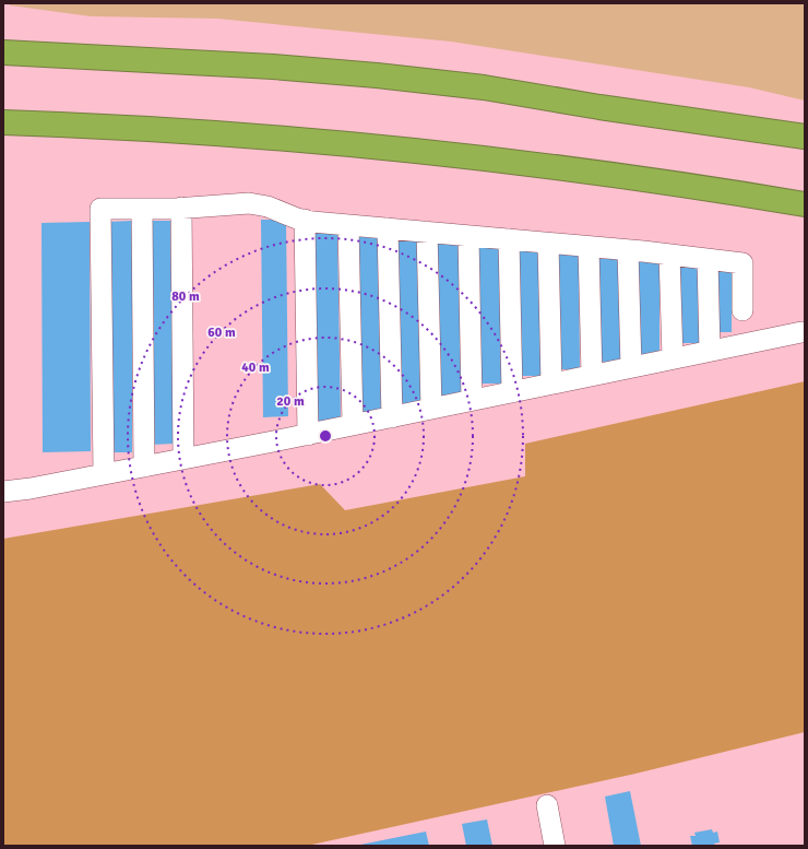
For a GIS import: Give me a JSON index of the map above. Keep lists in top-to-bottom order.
{
  "rings": [
    "80 m",
    "60 m",
    "40 m",
    "20 m"
  ]
}
